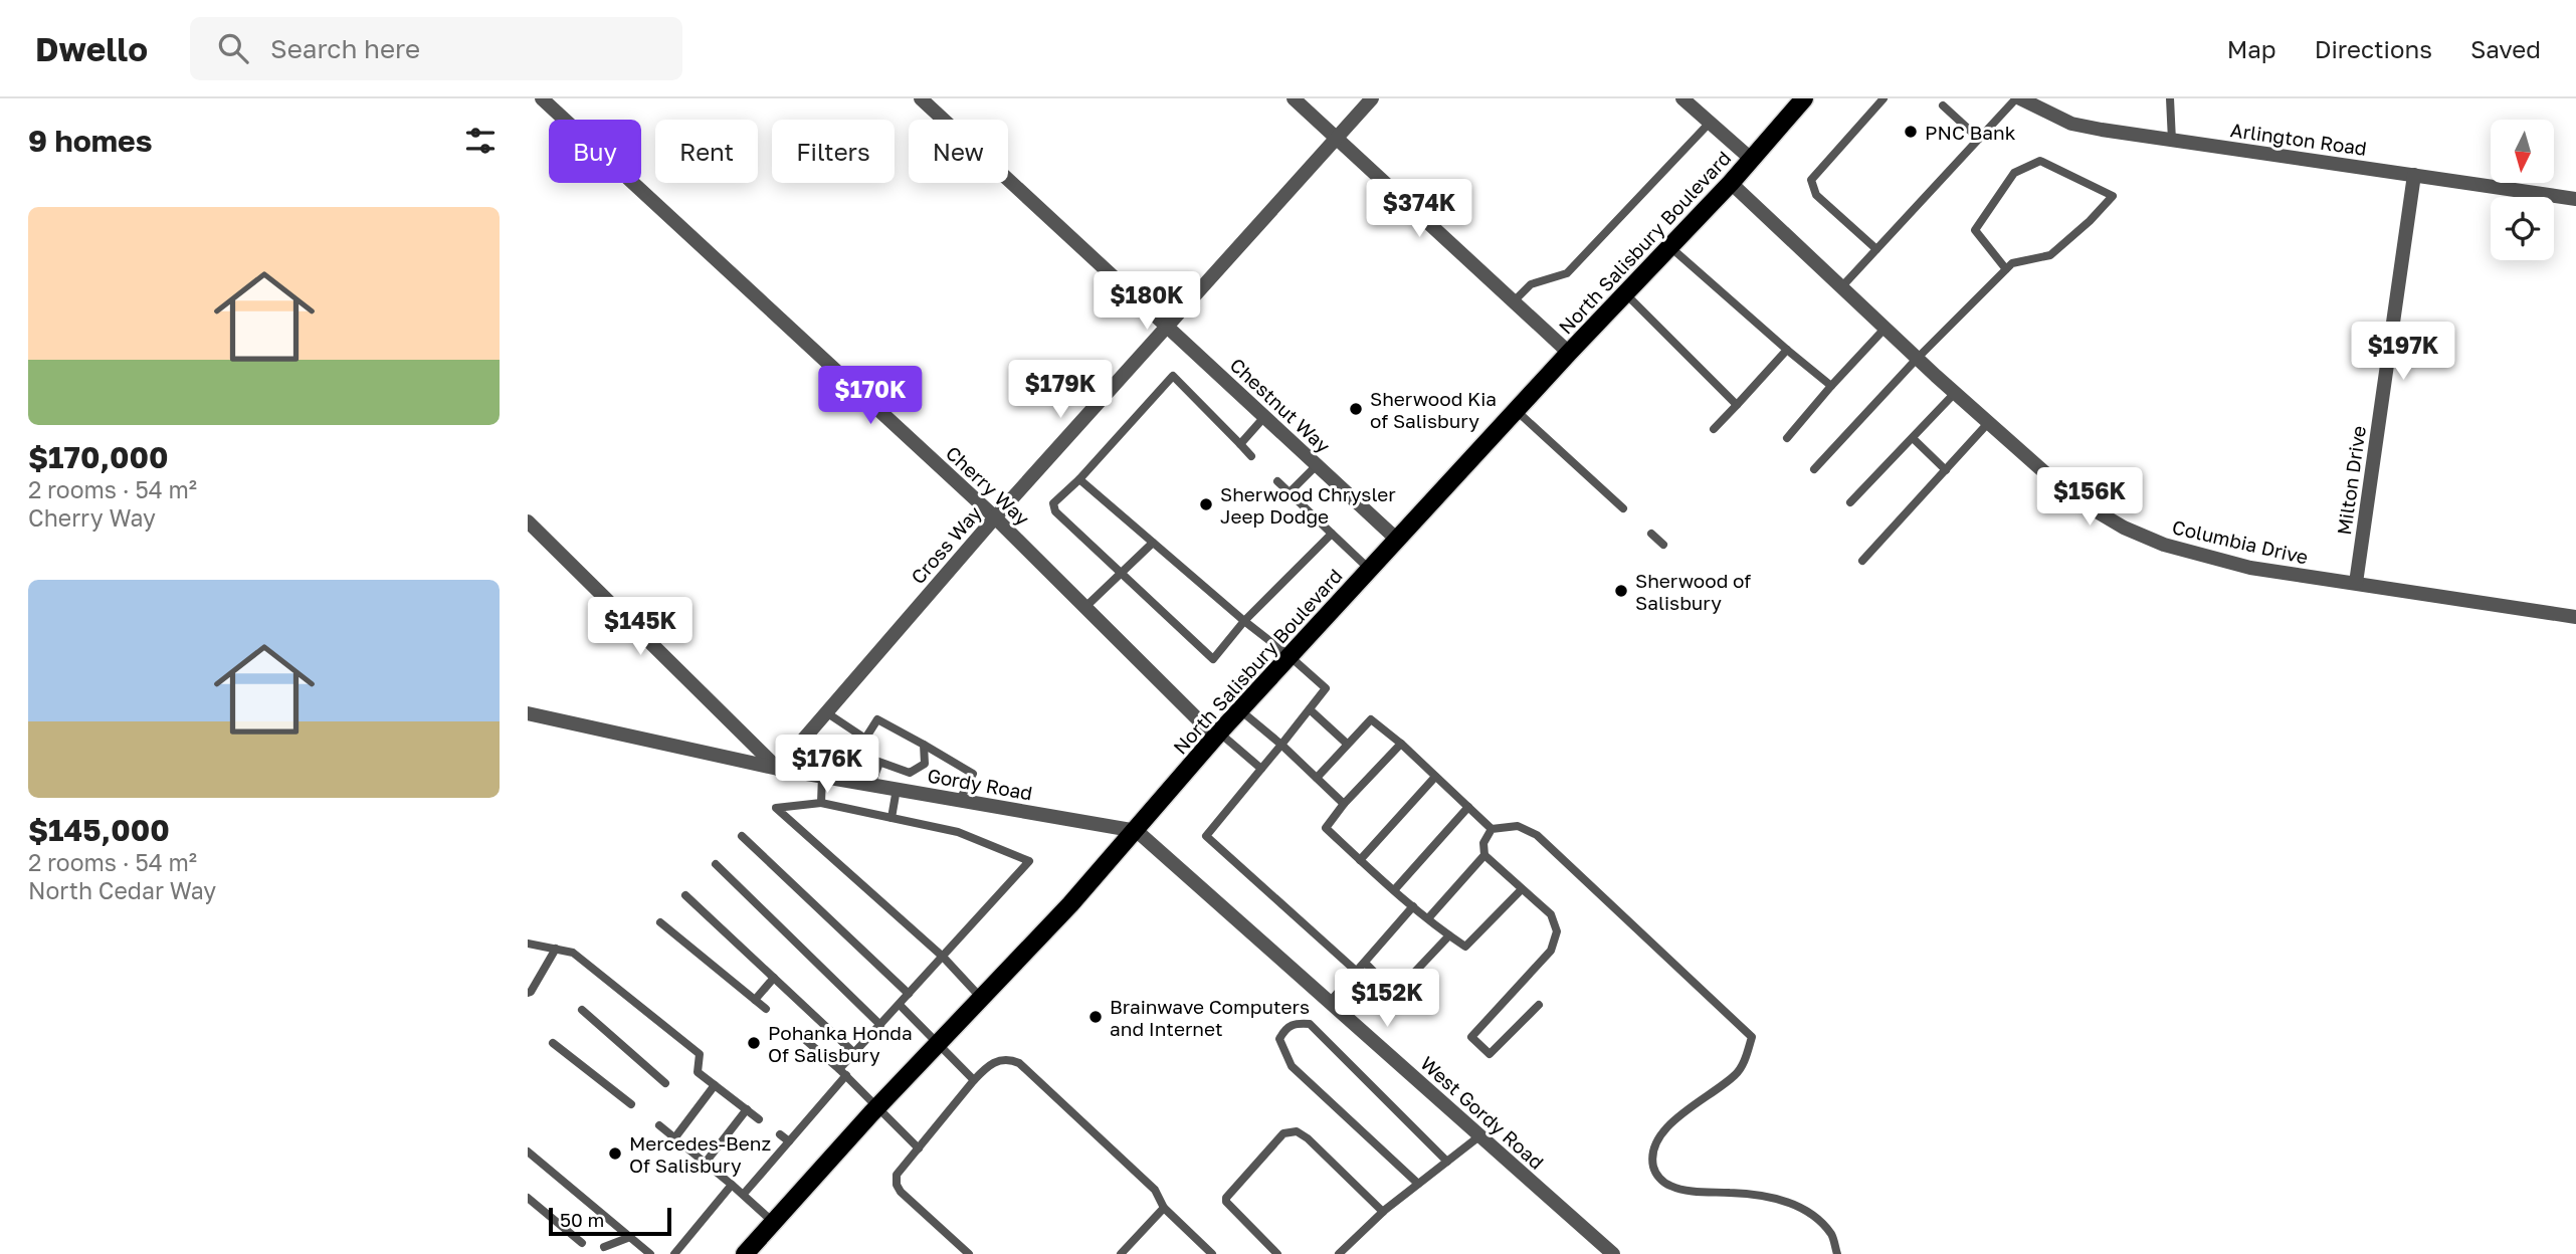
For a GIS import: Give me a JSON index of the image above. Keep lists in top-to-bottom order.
{
  "streets": {
    "main road": ["North Salisbury Boulevard"],
    "street": [
      "Arlington Road",
      "Chestnut Way",
      "Milton Drive",
      "Cherry Way",
      "Columbia Drive",
      "Cross Way",
      "Gordy Road",
      "West Gordy Road"
    ]
  },
  "crossings": [
    ["Arlington Road", "Milton Drive"],
    ["North Salisbury Boulevard", "Chestnut Way"],
    ["North Salisbury Boulevard", "Cherry Way"],
    ["North Salisbury Boulevard", "Columbia Drive"],
    ["North Salisbury Boulevard", "Gordy Road"],
    ["North Salisbury Boulevard", "West Gordy Road"],
    ["Chestnut Way", "Cross Way"],
    ["Milton Drive", "Columbia Drive"],
    ["Cherry Way", "Cross Way"],
    ["Cross Way", "Gordy Road"],
    ["Gordy Road", "West Gordy Road"]
  ],
  "places": [
    "PNC Bank",
    "Sherwood Kia of Salisbury",
    "Sherwood Chrysler Jeep Dodge",
    "Sherwood of Salisbury",
    "Brainwave Computers and Internet",
    "Pohanka Honda Of Salisbury",
    "Mercedes-Benz Of Salisbury"
  ],
  "scale_bar": "50 m",
  "north": "bottom",
  "page": {
    "header": "Dwello",
    "search": "Search here",
    "nav": ["Map", "Directions", "Saved"],
    "heading": "9 homes",
    "chip": [
      "Buy",
      "Rent",
      "Filters",
      "New"
    ],
    "price": [
      "$374K",
      "$180K",
      "$197K",
      "$179K",
      "$170K",
      "$156K",
      "$145K",
      "$176K",
      "$152K"
    ],
    "list": [
      {
        "name": "$170,000",
        "note": "2 rooms · 54 m² · Cherry Way"
      },
      {
        "name": "$145,000",
        "note": "2 rooms · 54 m² · North Cedar Way"
      }
    ],
    "scale": "50 m"
  }
}
